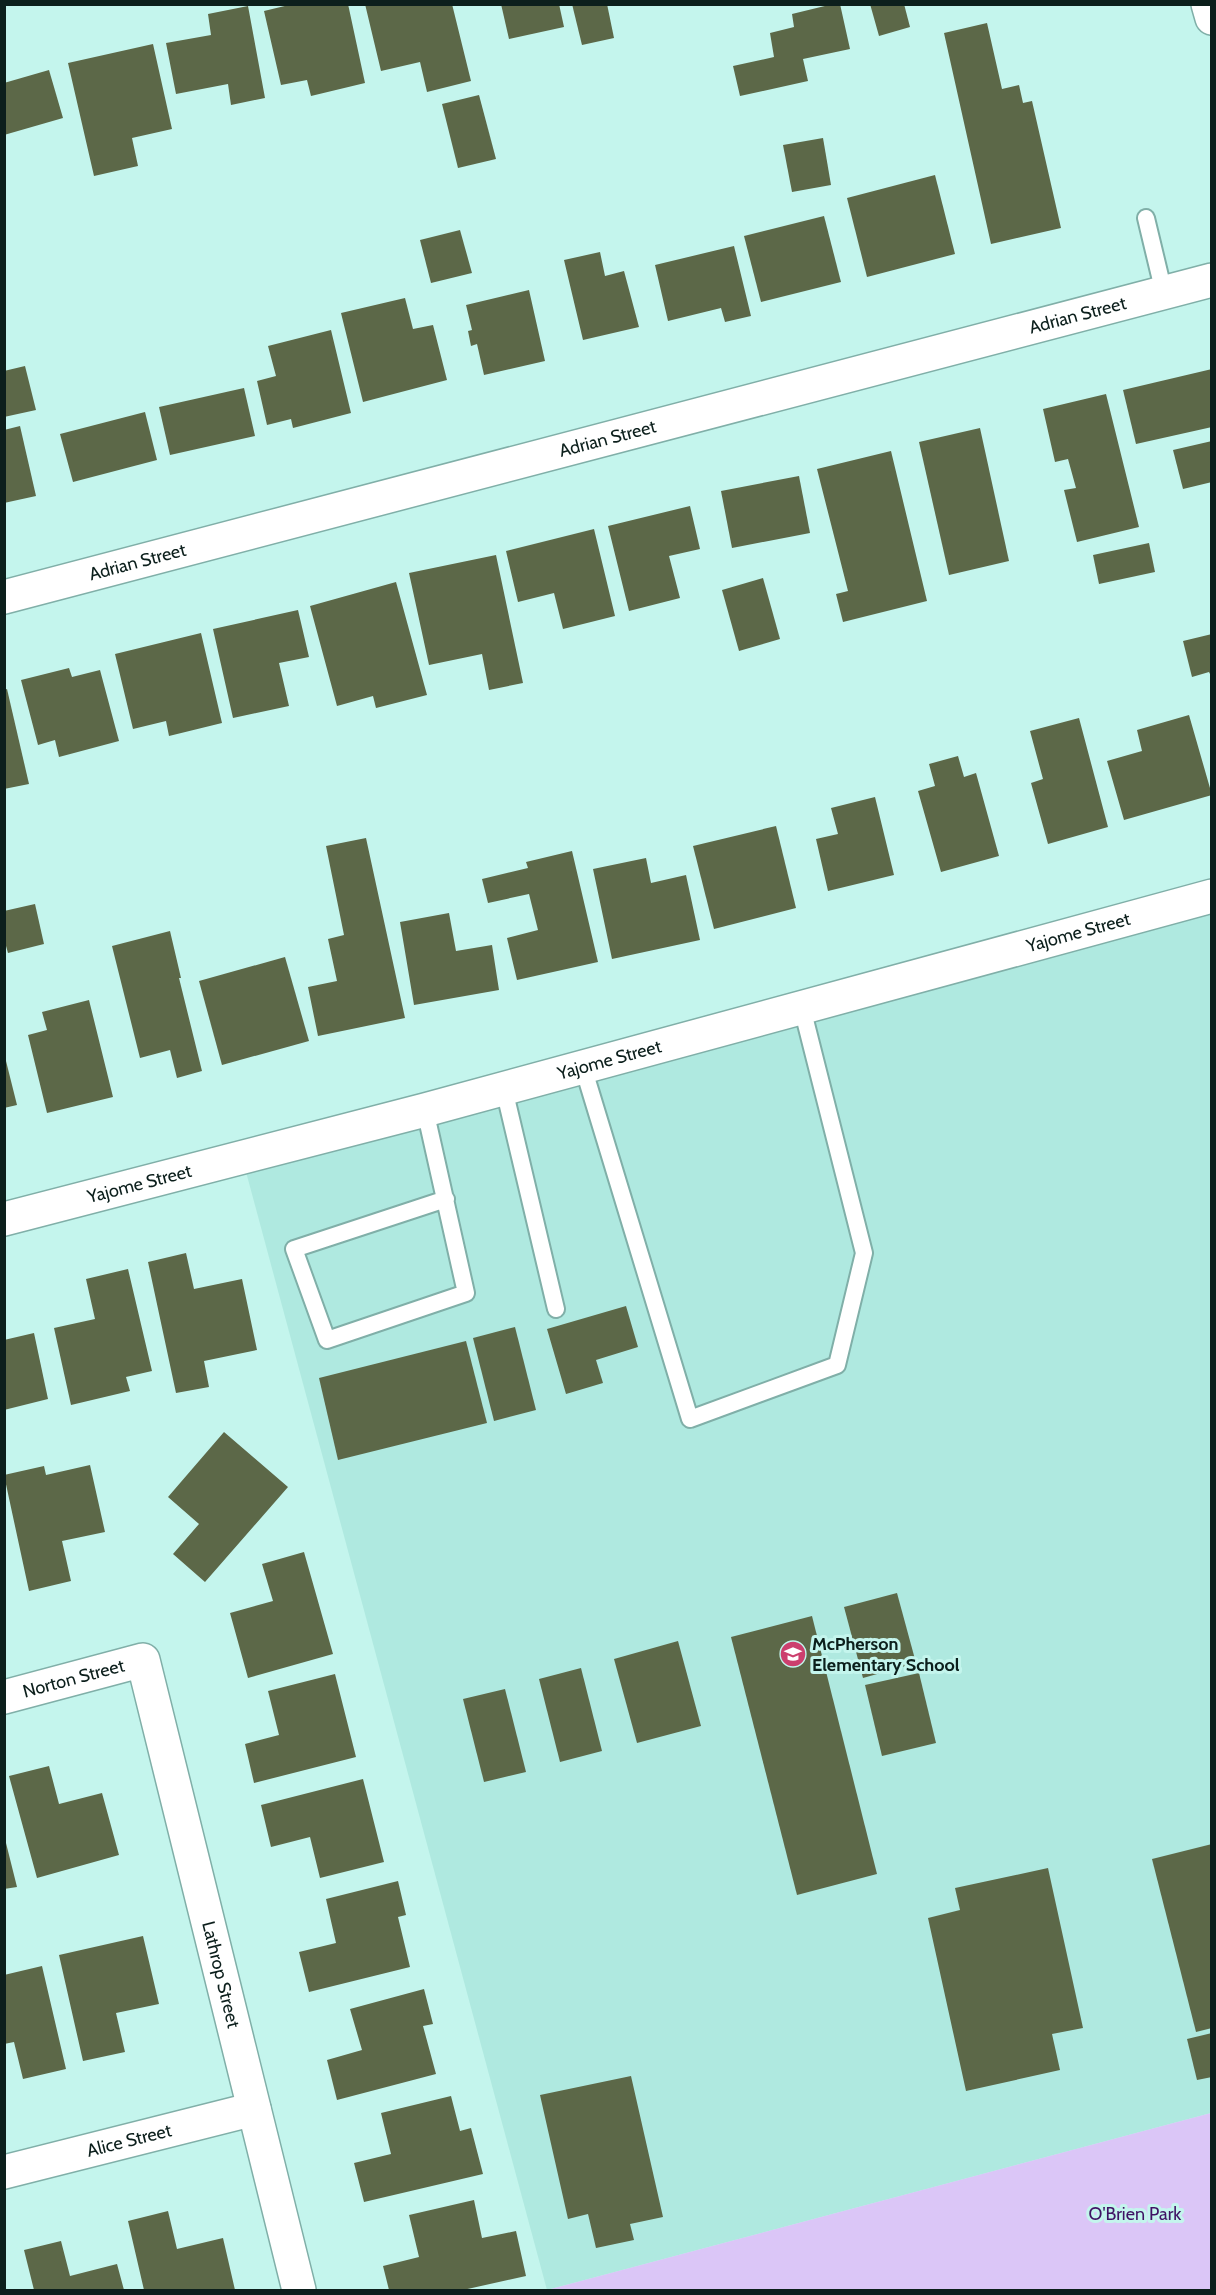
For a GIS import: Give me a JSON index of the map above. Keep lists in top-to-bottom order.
{
  "streets": {
    "street": [
      "Adrian Street",
      "Yajome Street",
      "Norton Street",
      "Lathrop Street",
      "Alice Street"
    ]
  },
  "crossings": [
    ["Norton Street", "Lathrop Street"],
    ["Lathrop Street", "Alice Street"]
  ],
  "parks": ["O'Brien Park"],
  "places": {
    "school or university": ["McPherson Elementary School"]
  }
}
